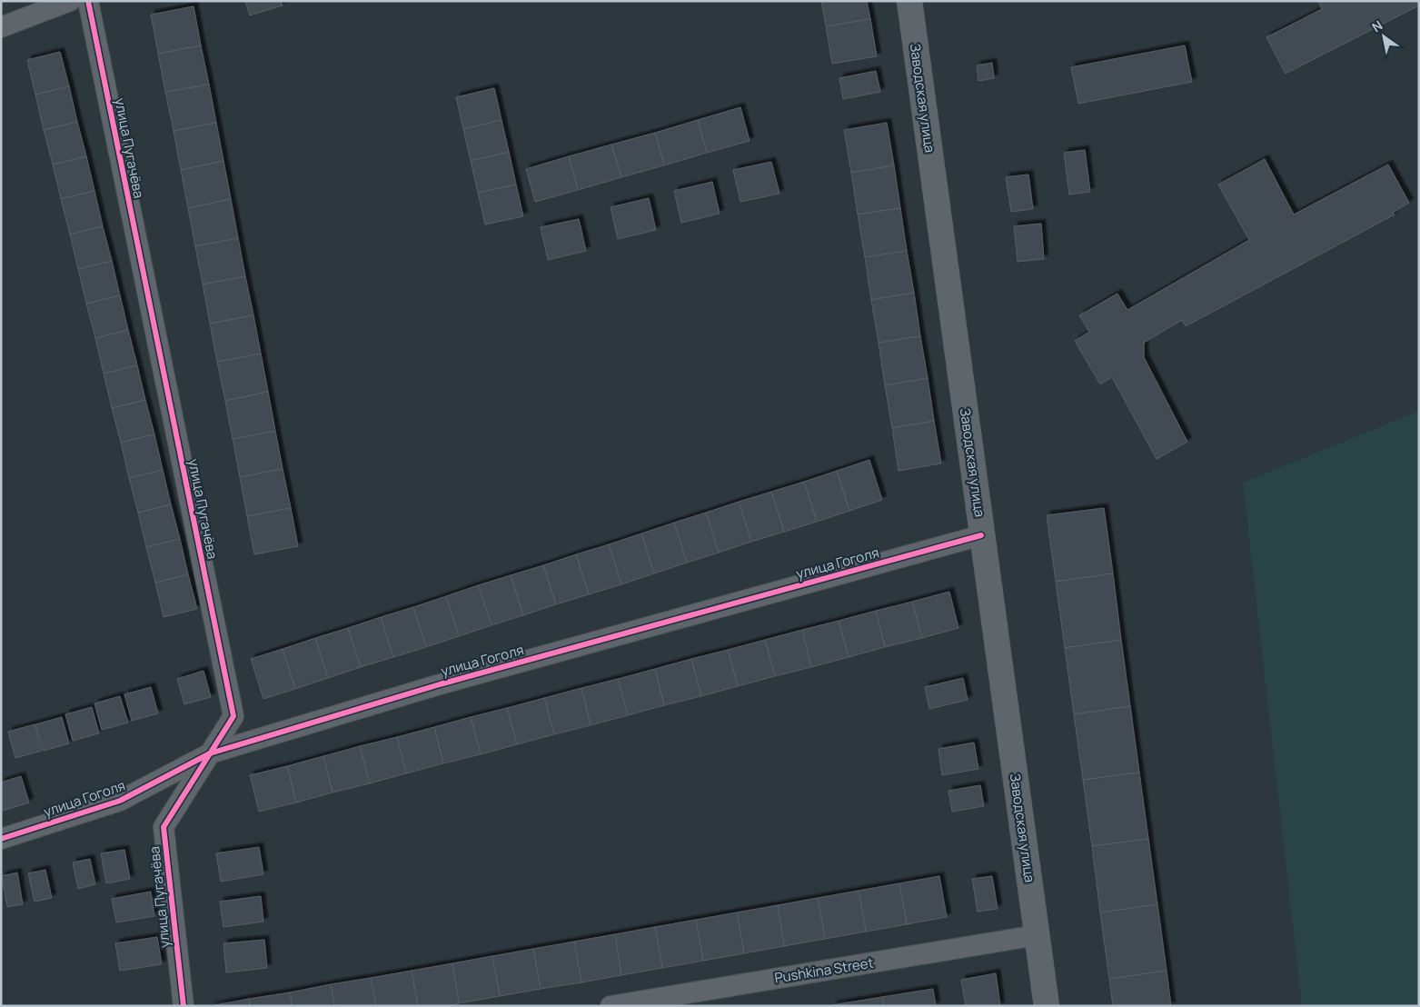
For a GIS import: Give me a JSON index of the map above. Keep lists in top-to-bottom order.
{
  "streets": {
    "street": [
      "Заводская улица",
      "улица Пугачёва",
      "улица Гоголя",
      "Pushkina Street"
    ]
  },
  "crossings": [
    ["Заводская улица", "улица Гоголя"],
    ["Заводская улица", "Pushkina Street"],
    ["улица Пугачёва", "улица Гоголя"]
  ],
  "north": "top left"
}
